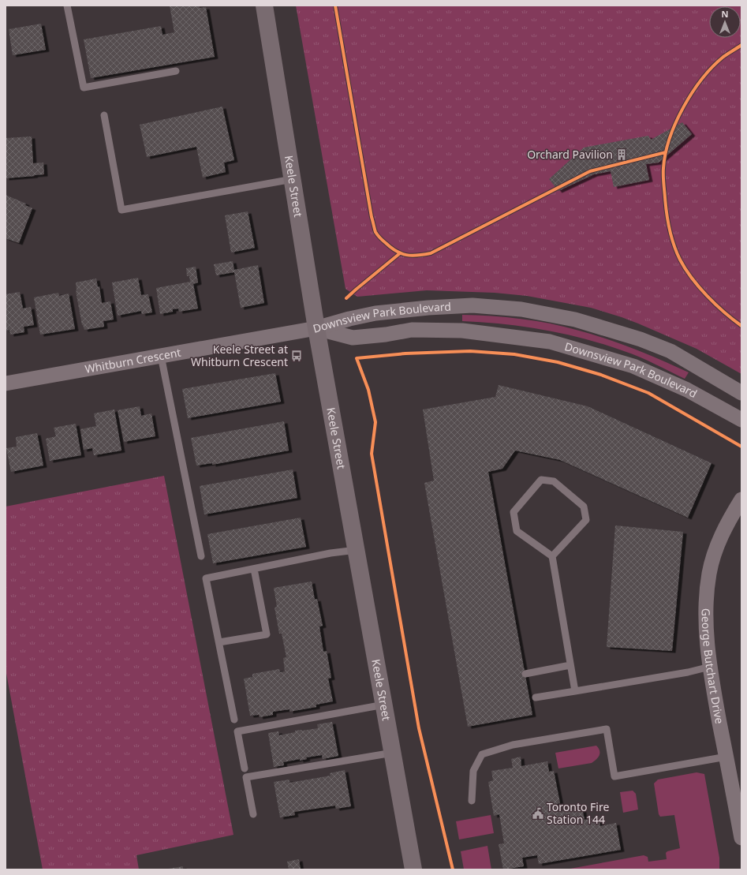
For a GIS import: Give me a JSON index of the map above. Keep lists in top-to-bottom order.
{
  "streets": {
    "main road": ["Keele Street"],
    "street": ["Downsview Park Boulevard", "Whitburn Crescent", "George Butchart Drive"]
  },
  "crossings": [
    ["Keele Street", "Downsview Park Boulevard"],
    ["Keele Street", "Whitburn Crescent"],
    ["Downsview Park Boulevard", "Whitburn Crescent"]
  ],
  "places": {
    "building": ["Orchard Pavilion"],
    "bus stop": ["Keele Street at Whitburn Crescent"],
    "public building": ["Toronto Fire Station 144"]
  },
  "north": "top"
}
